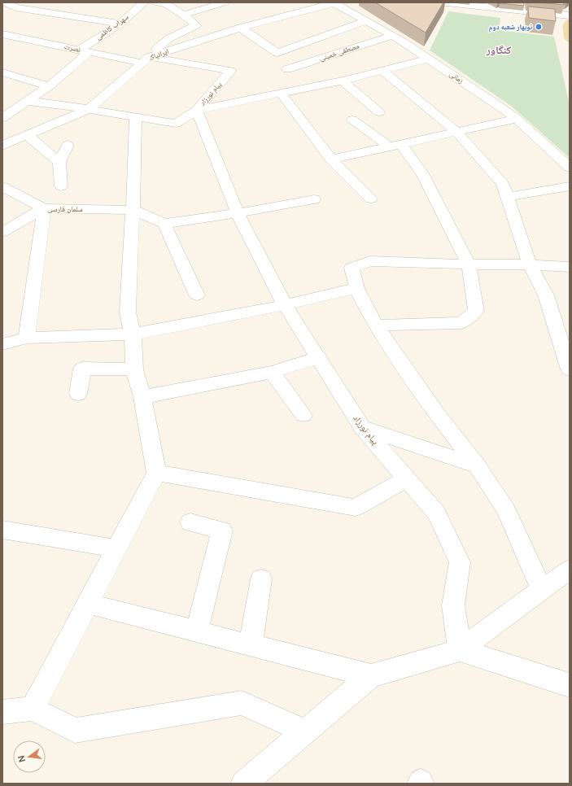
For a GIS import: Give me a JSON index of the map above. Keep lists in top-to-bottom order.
{
  "streets": {
    "street": [
      "سهراب کاظمی",
      "نصرت",
      "مصطفی خمینی",
      "ایرانپاک",
      "زمانی",
      "پیام نورزاد",
      "سلمان فارسی"
    ]
  },
  "crossings": [
    ["سهراب کاظمی", "نصرت"],
    ["نصرت", "ایرانپاک"],
    ["نصرت", "پیام نورزاد"],
    ["مصطفی خمینی", "زمانی"],
    ["ایرانپاک", "زمانی"],
    ["ایرانپاک", "پیام نورزاد"]
  ],
  "districts": ["کنگاور"],
  "places": ["نوبهار شعبه دوم"],
  "north": "left"
}
